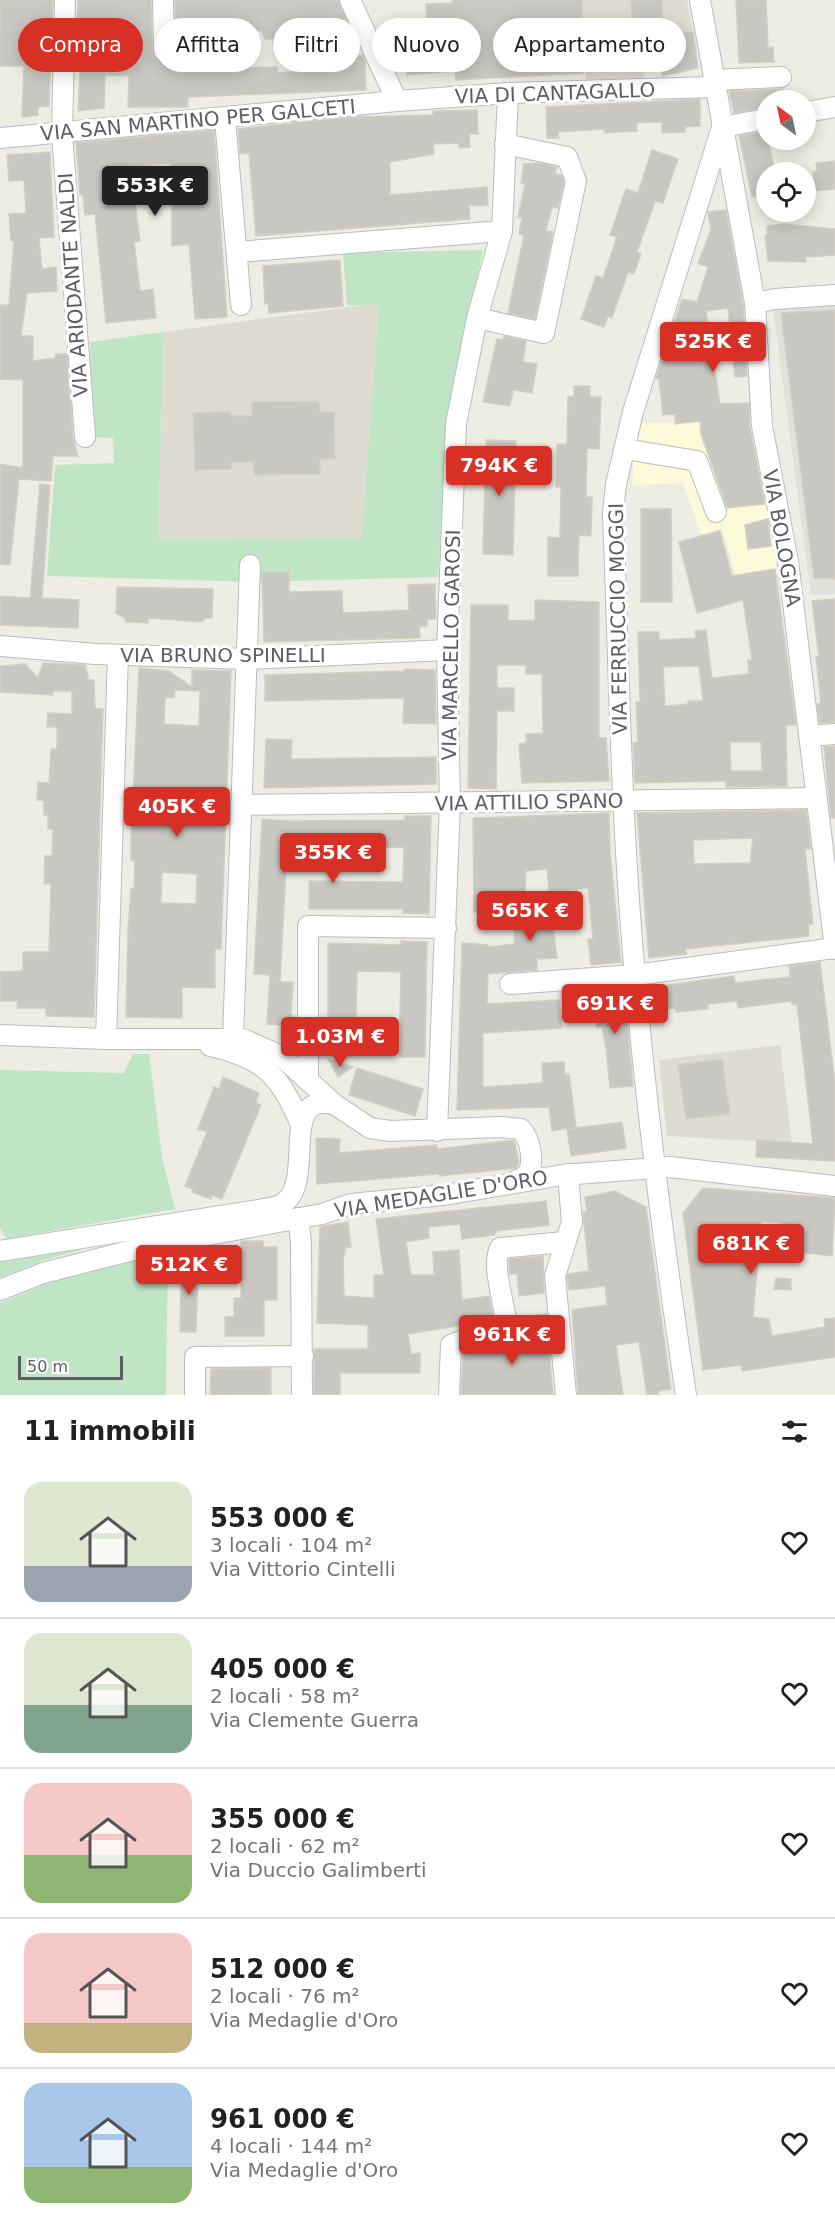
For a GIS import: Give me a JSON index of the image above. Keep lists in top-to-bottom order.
{
  "streets": {
    "street": [
      "VIA DI CANTAGALLO",
      "VIA SAN MARTINO PER GALCETI",
      "VIA ARIODANTE NALDI",
      "VIA BOLOGNA",
      "VIA FERRUCCIO MOGGI",
      "VIA MARCELLO GAROSI",
      "VIA BRUNO SPINELLI",
      "VIA ATTILIO SPANO",
      "VIA MEDAGLIE D'ORO"
    ]
  },
  "crossings": [
    ["VIA DI CANTAGALLO", "VIA SAN MARTINO PER GALCETI"],
    ["VIA DI CANTAGALLO", "VIA BOLOGNA"],
    ["VIA DI CANTAGALLO", "VIA MARCELLO GAROSI"],
    ["VIA SAN MARTINO PER GALCETI", "VIA ARIODANTE NALDI"],
    ["VIA BOLOGNA", "VIA FERRUCCIO MOGGI"],
    ["VIA BOLOGNA", "VIA ATTILIO SPANO"],
    ["VIA FERRUCCIO MOGGI", "VIA ATTILIO SPANO"],
    ["VIA FERRUCCIO MOGGI", "VIA MEDAGLIE D'ORO"],
    ["VIA MARCELLO GAROSI", "VIA BRUNO SPINELLI"],
    ["VIA MARCELLO GAROSI", "VIA ATTILIO SPANO"]
  ],
  "scale_bar": "50 m",
  "north": "top left",
  "page": {
    "chip": [
      "Compra",
      "Affitta",
      "Filtri",
      "Nuovo",
      "Appartamento"
    ],
    "price": [
      "553K €",
      "525K €",
      "794K €",
      "405K €",
      "355K €",
      "565K €",
      "691K €",
      "1.03M €",
      "681K €",
      "512K €",
      "961K €"
    ],
    "scale": "50 m",
    "heading": "11 immobili",
    "list": [
      {
        "name": "553 000 €",
        "note": "3 locali · 104 m² · Via Vittorio Cintelli"
      },
      {
        "name": "405 000 €",
        "note": "2 locali · 58 m² · Via Clemente Guerra"
      },
      {
        "name": "355 000 €",
        "note": "2 locali · 62 m² · Via Duccio Galimberti"
      },
      {
        "name": "512 000 €",
        "note": "2 locali · 76 m² · Via Medaglie d'Oro"
      },
      {
        "name": "961 000 €",
        "note": "4 locali · 144 m² · Via Medaglie d'Oro"
      }
    ]
  }
}
